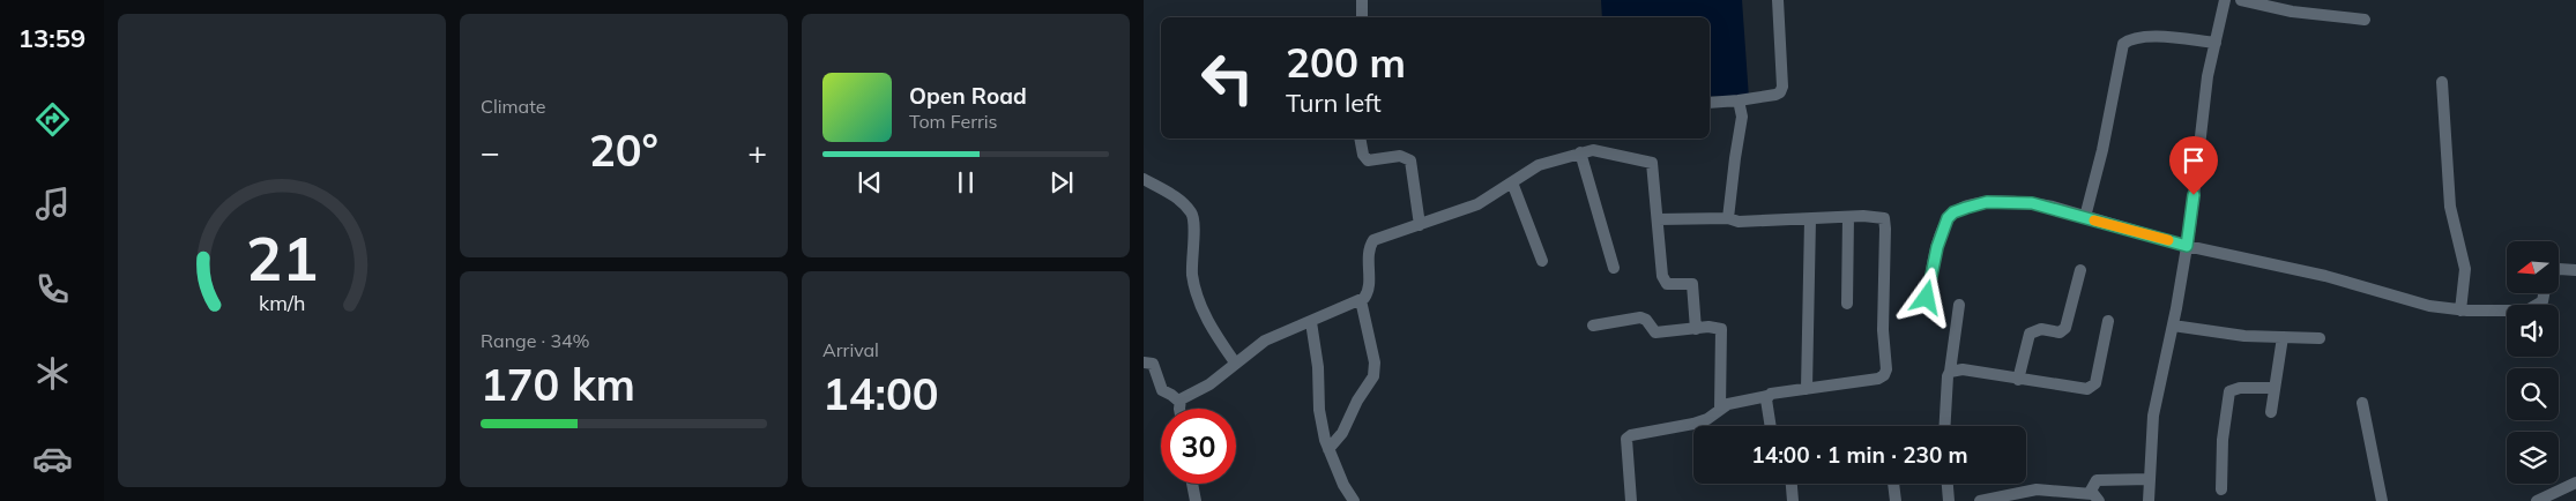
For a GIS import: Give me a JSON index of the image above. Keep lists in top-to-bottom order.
{
  "north": "left",
  "page": {
    "tabs": "13:59",
    "tile": [
      "Climate",
      ["Range · 34%", "170 km"],
      ["Arrival", "14:00"]
    ],
    "turn": ["200 m", "Turn left"],
    "song": ["Open Road", "Tom Ferris"],
    "heat": ["−", "20°", "+"],
    "limit": "30",
    "trip": "14:00 · 1 min · 230 m",
    "gauge": ["21", "km/h"]
  }
}
